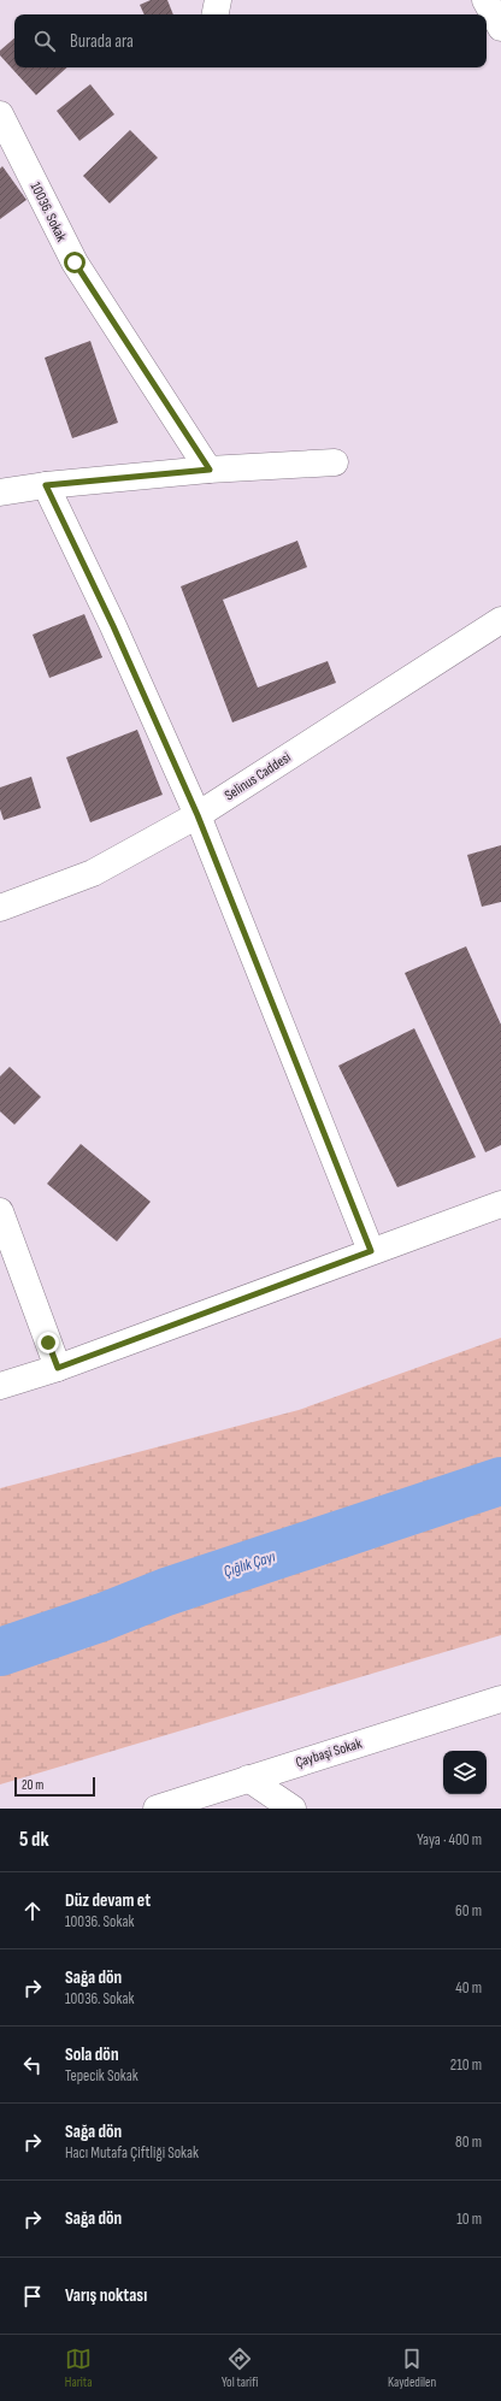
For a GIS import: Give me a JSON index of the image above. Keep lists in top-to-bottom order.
{
  "streets": {
    "street": ["10036. Sokak", "Selinus Caddesi", "Çaybaşi Sokak"]
  },
  "water": ["Çığlık Çayı"],
  "scale_bar": "20 m",
  "page": {
    "search": "Burada ara",
    "scale": "20 m",
    "heading": ["5 dk", "Yaya · 400 m"],
    "list": [
      ["Düz devam et", "10036. Sokak", "60 m"],
      ["Sağa dön", "10036. Sokak", "40 m"],
      ["Sola dön", "Tepecik Sokak", "210 m"],
      ["Sağa dön", "Hacı Mutafa Çiftliği Sokak", "80 m"],
      ["Sağa dön", "10 m"],
      "Varış noktası"
    ],
    "nav": ["Harita", "Yol tarifi", "Kaydedilen"]
  }
}
